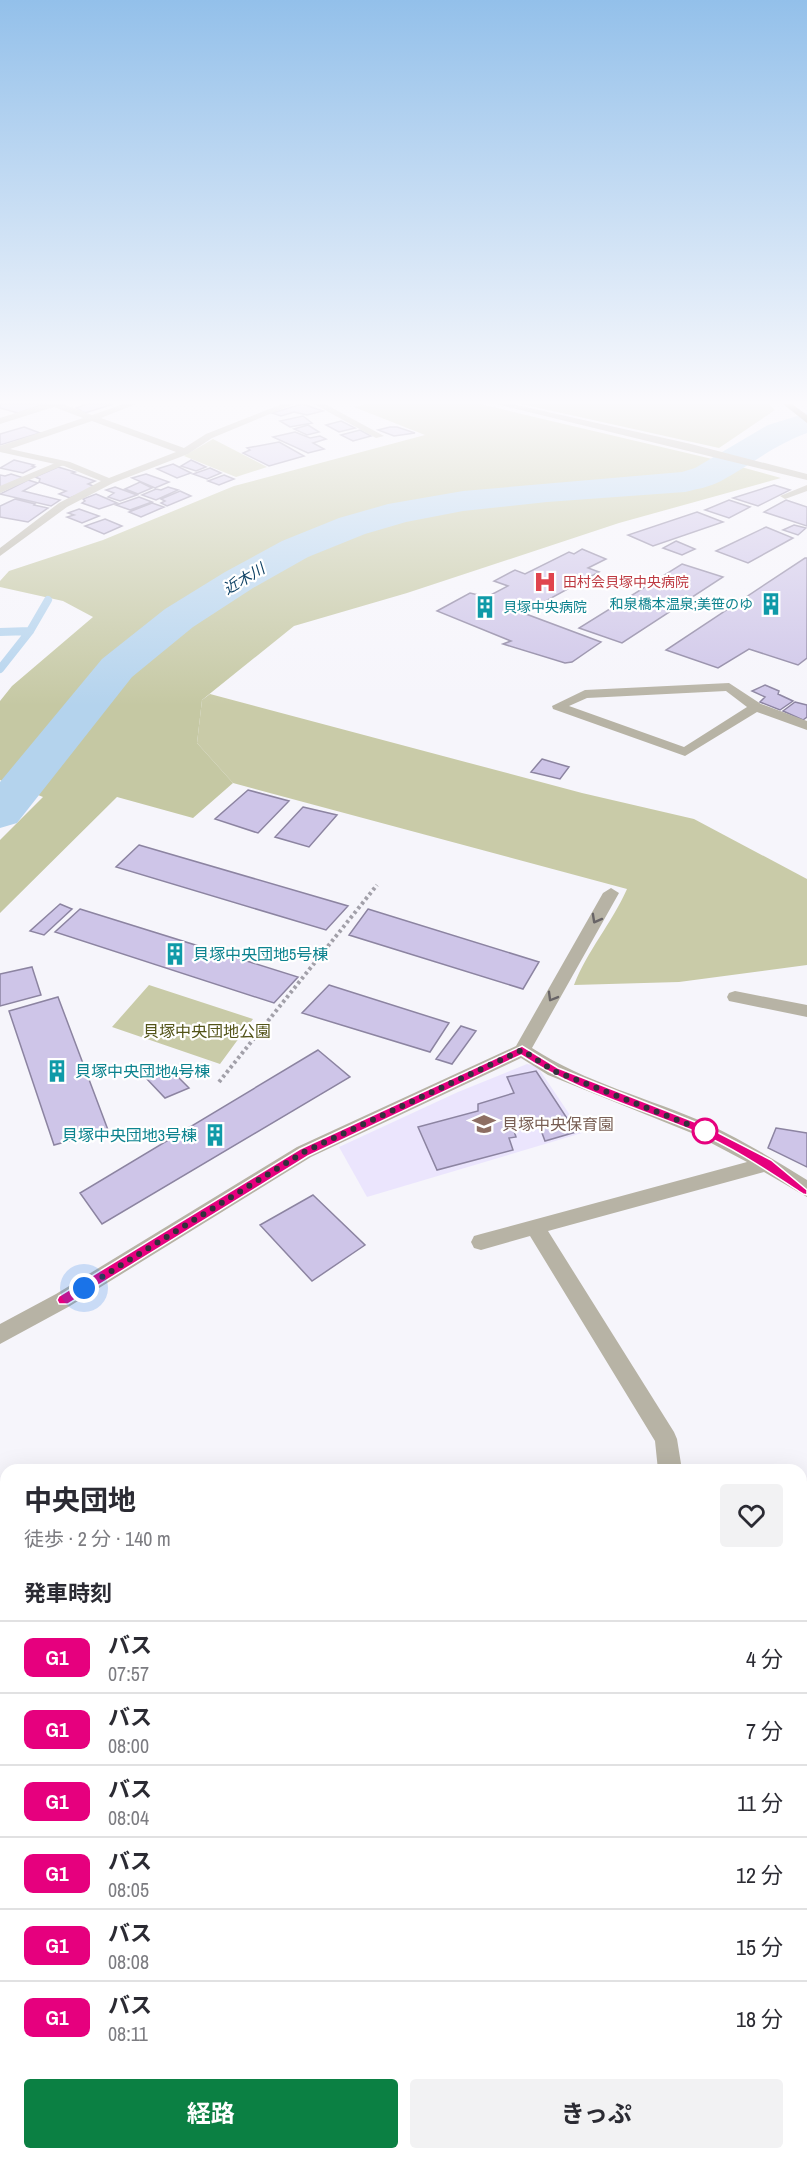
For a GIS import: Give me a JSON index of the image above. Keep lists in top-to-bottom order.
{
  "water": ["近木川"],
  "parks": ["貝塚中央団地公園"],
  "places": {
    "hospital": ["田村会貝塚中央病院"],
    "building": [
      "和泉橋本温泉;美笹のゆ",
      "貝塚中央病院",
      "貝塚中央団地5号棟",
      "貝塚中央団地4号棟",
      "貝塚中央団地3号棟"
    ],
    "school or university": ["貝塚中央保育園"]
  },
  "lines": ["bus line G1"],
  "page": {
    "heading": [
      ["中央団地", "徒歩 · 2 分 · 140 m"],
      "発車時刻"
    ],
    "list": [
      {
        "mark": "G1",
        "name": "バス",
        "note": "07:57",
        "value": "4 分"
      },
      {
        "mark": "G1",
        "name": "バス",
        "note": "08:00",
        "value": "7 分"
      },
      {
        "mark": "G1",
        "name": "バス",
        "note": "08:04",
        "value": "11 分"
      },
      {
        "mark": "G1",
        "name": "バス",
        "note": "08:05",
        "value": "12 分"
      },
      {
        "mark": "G1",
        "name": "バス",
        "note": "08:08",
        "value": "15 分"
      },
      {
        "mark": "G1",
        "name": "バス",
        "note": "08:11",
        "value": "18 分"
      }
    ],
    "buttons": ["経路", "きっぷ"]
  }
}
